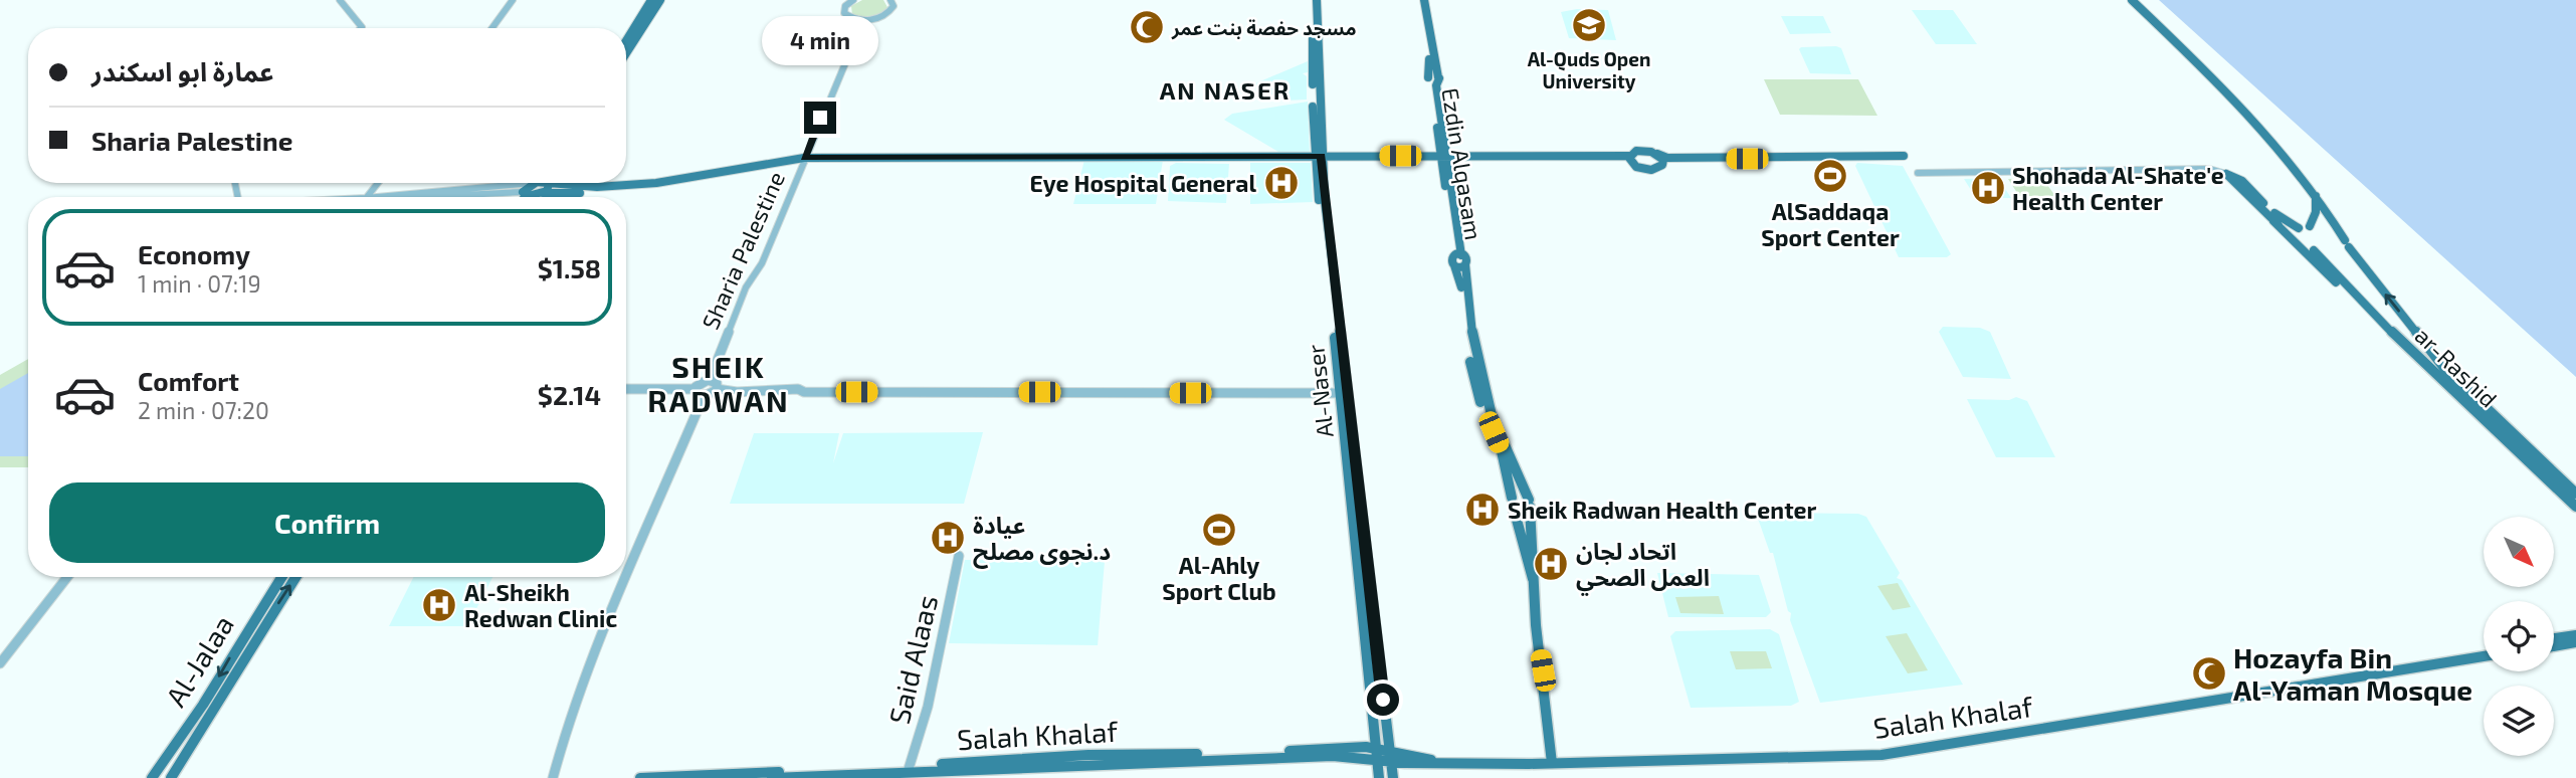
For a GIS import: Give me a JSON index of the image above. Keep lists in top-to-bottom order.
{
  "streets": {
    "main road": [
      "Ezdin Alqasam",
      "ar-Rashid",
      "Al-Naser",
      "Al-Jalaa",
      "Salah Khalaf"
    ],
    "street": ["Sharia Palestine", "Said Alaas"]
  },
  "crossings": [
    ["Ezdin Alqasam", "Salah Khalaf"],
    ["Al-Naser", "Salah Khalaf"],
    ["Said Alaas", "Salah Khalaf"]
  ],
  "districts": ["AN NASER", "SHEIK RADWAN"],
  "places": {
    "school or university": ["Al-Quds Open University"],
    "mosque": ["مسجد حفصة بنت عمر", "Hozayfa Bin Al-Yaman Mosque"],
    "sports": ["AlSaddaqa Sport Center", "Al-Ahly Sport Club"],
    "hospital": [
      "Eye Hospital General",
      "Shohada Al-Shate'e Health Center",
      "Sheik Radwan Health Center",
      "عيادة د.نجوى مصلح",
      "اتحاد لجان العمل الصحي",
      "Al-Sheikh Redwan Clinic"
    ]
  },
  "north": "bottom right",
  "page": {
    "bubble": "4 min",
    "banner": ["عمارة ابو اسكندر", "Sharia Palestine"],
    "list": [
      {
        "name": "Economy",
        "note": "1 min · 07:19",
        "value": "$1.58"
      },
      {
        "name": "Comfort",
        "note": "2 min · 07:20",
        "value": "$2.14"
      }
    ],
    "buttons": "Confirm"
  }
}
